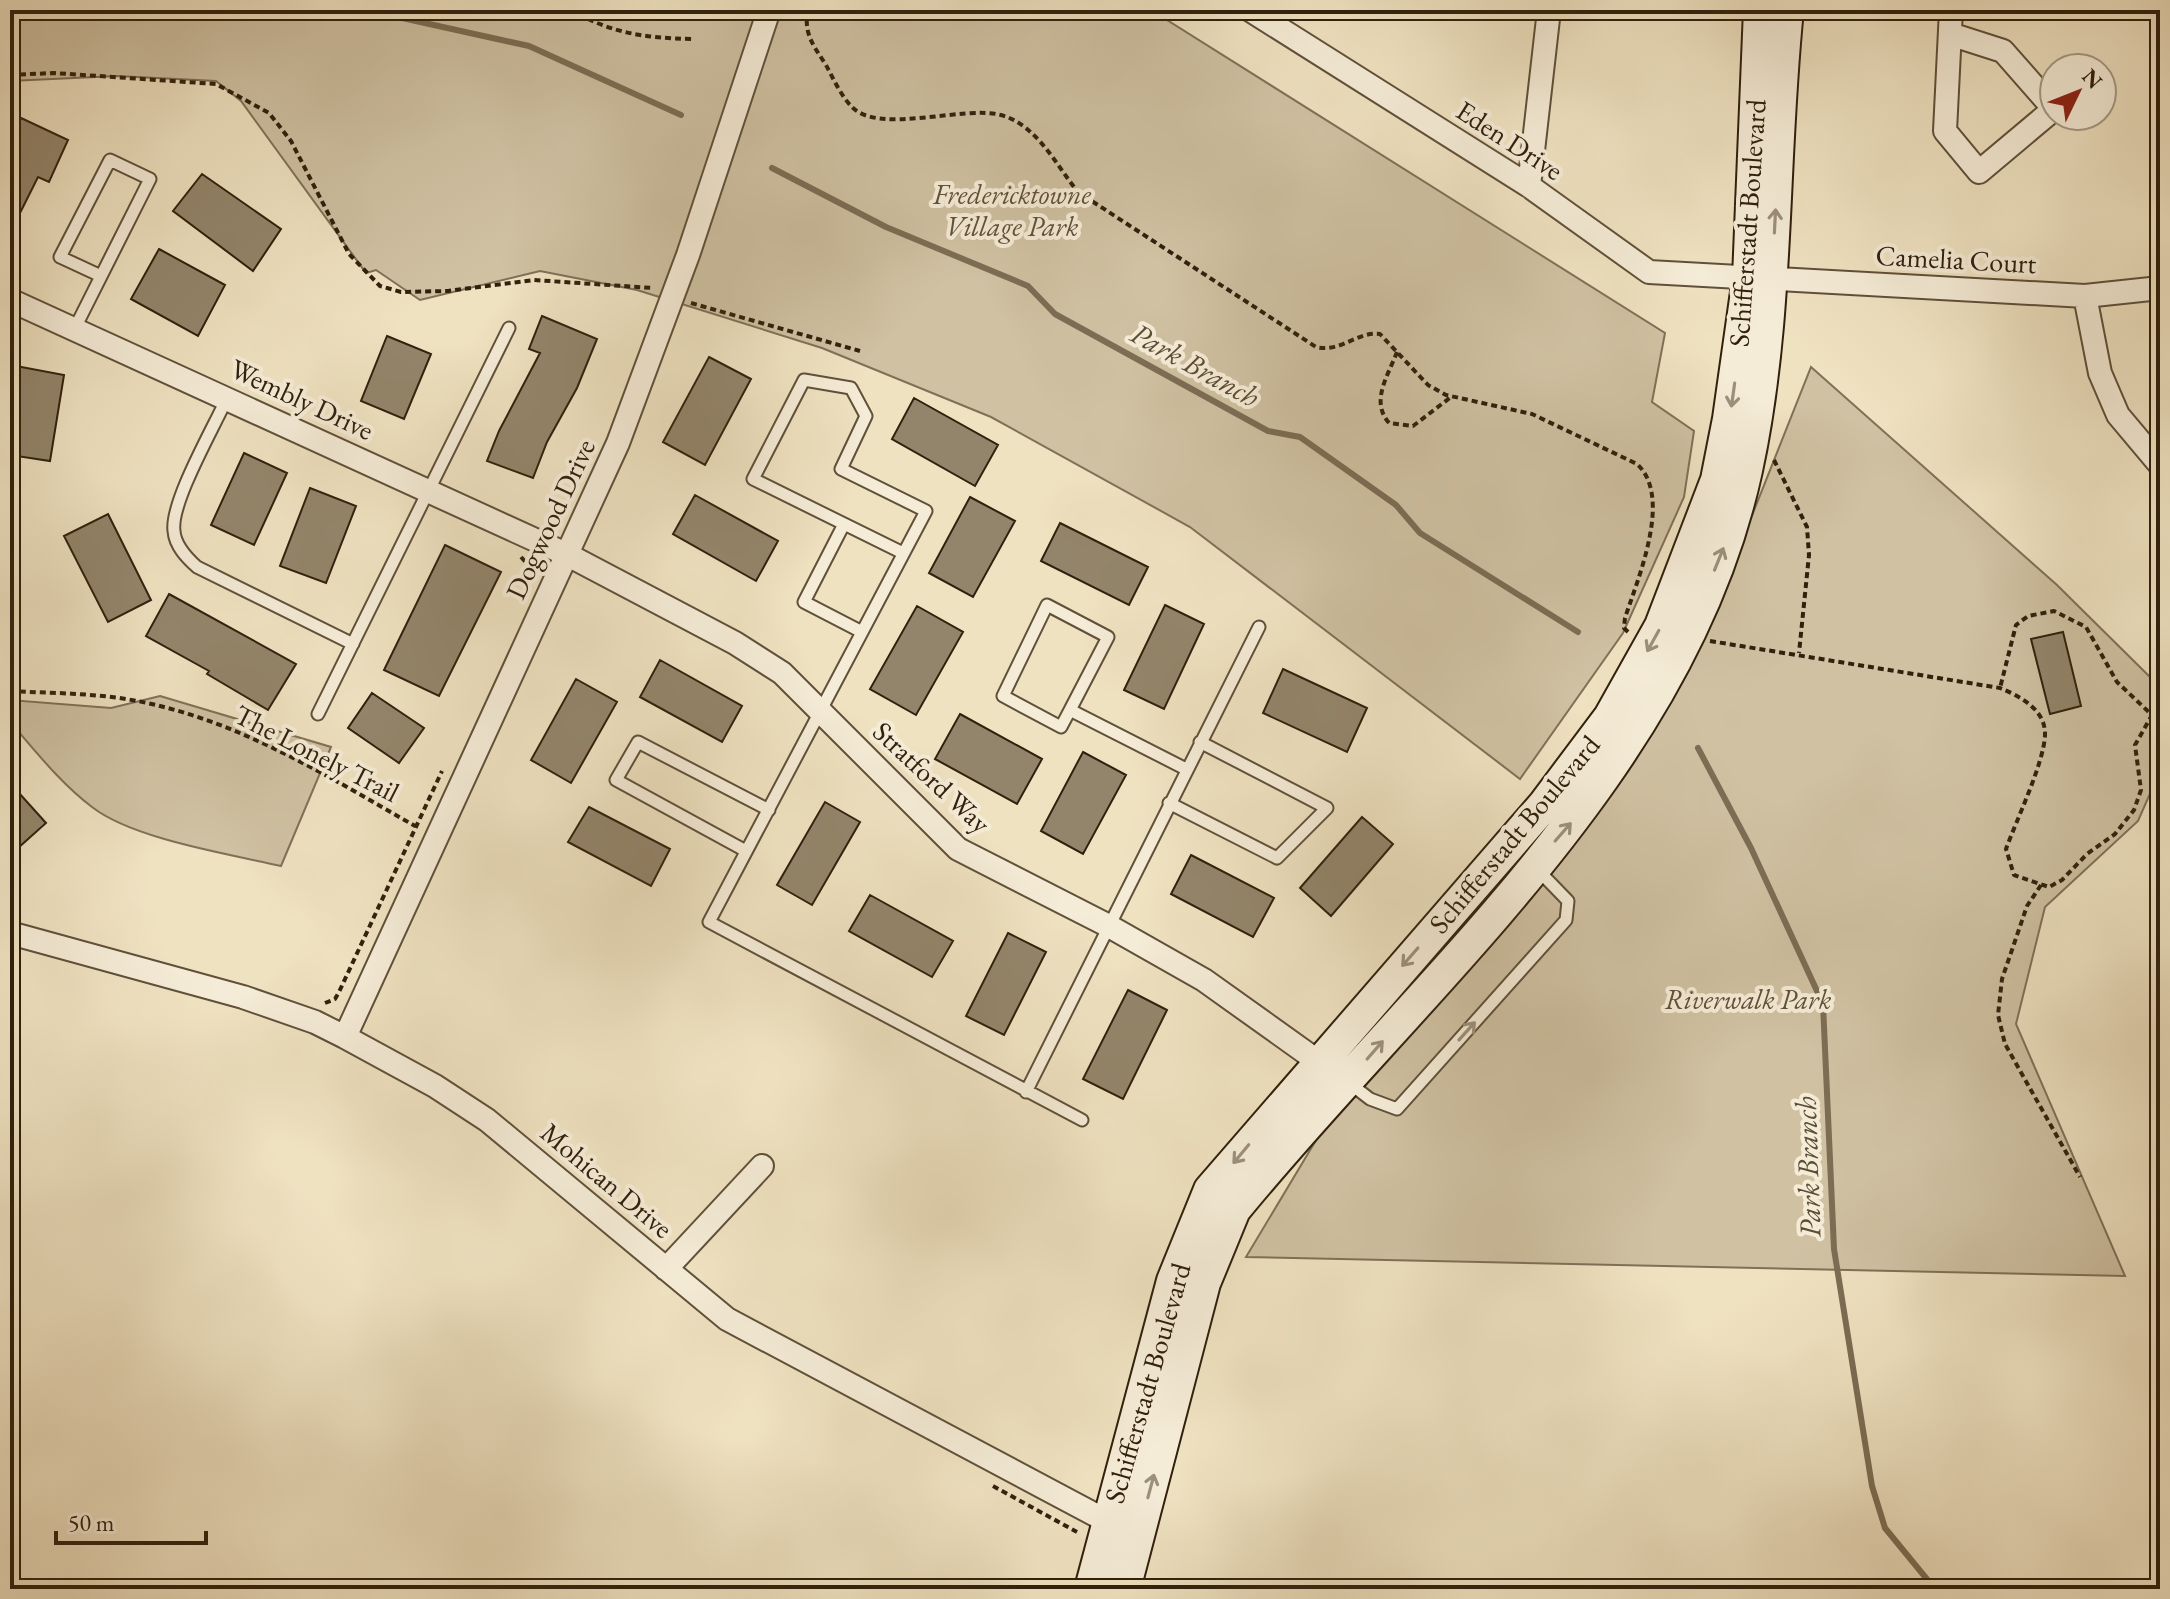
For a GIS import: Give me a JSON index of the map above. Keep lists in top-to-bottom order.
{
  "streets": {
    "main road": ["Schifferstadt Boulevard"],
    "street": [
      "Eden Drive",
      "Camelia Court",
      "Wembly Drive",
      "Dogwood Drive",
      "Stratford Way",
      "Mohican Drive"
    ],
    "path": ["The Lonely Trail"]
  },
  "crossings": [
    ["Eden Drive", "Schifferstadt Boulevard"],
    ["Eden Drive", "Camelia Court"],
    ["Schifferstadt Boulevard", "Camelia Court"],
    ["Schifferstadt Boulevard", "Stratford Way"],
    ["Schifferstadt Boulevard", "Mohican Drive"],
    ["Wembly Drive", "Dogwood Drive"],
    ["Wembly Drive", "Stratford Way"],
    ["Dogwood Drive", "Stratford Way"],
    ["Dogwood Drive", "Mohican Drive"]
  ],
  "water": ["Park Branch"],
  "parks": ["Fredericktowne Village Park", "Riverwalk Park"],
  "scale_bar": "50 m",
  "north": "top right"
}
